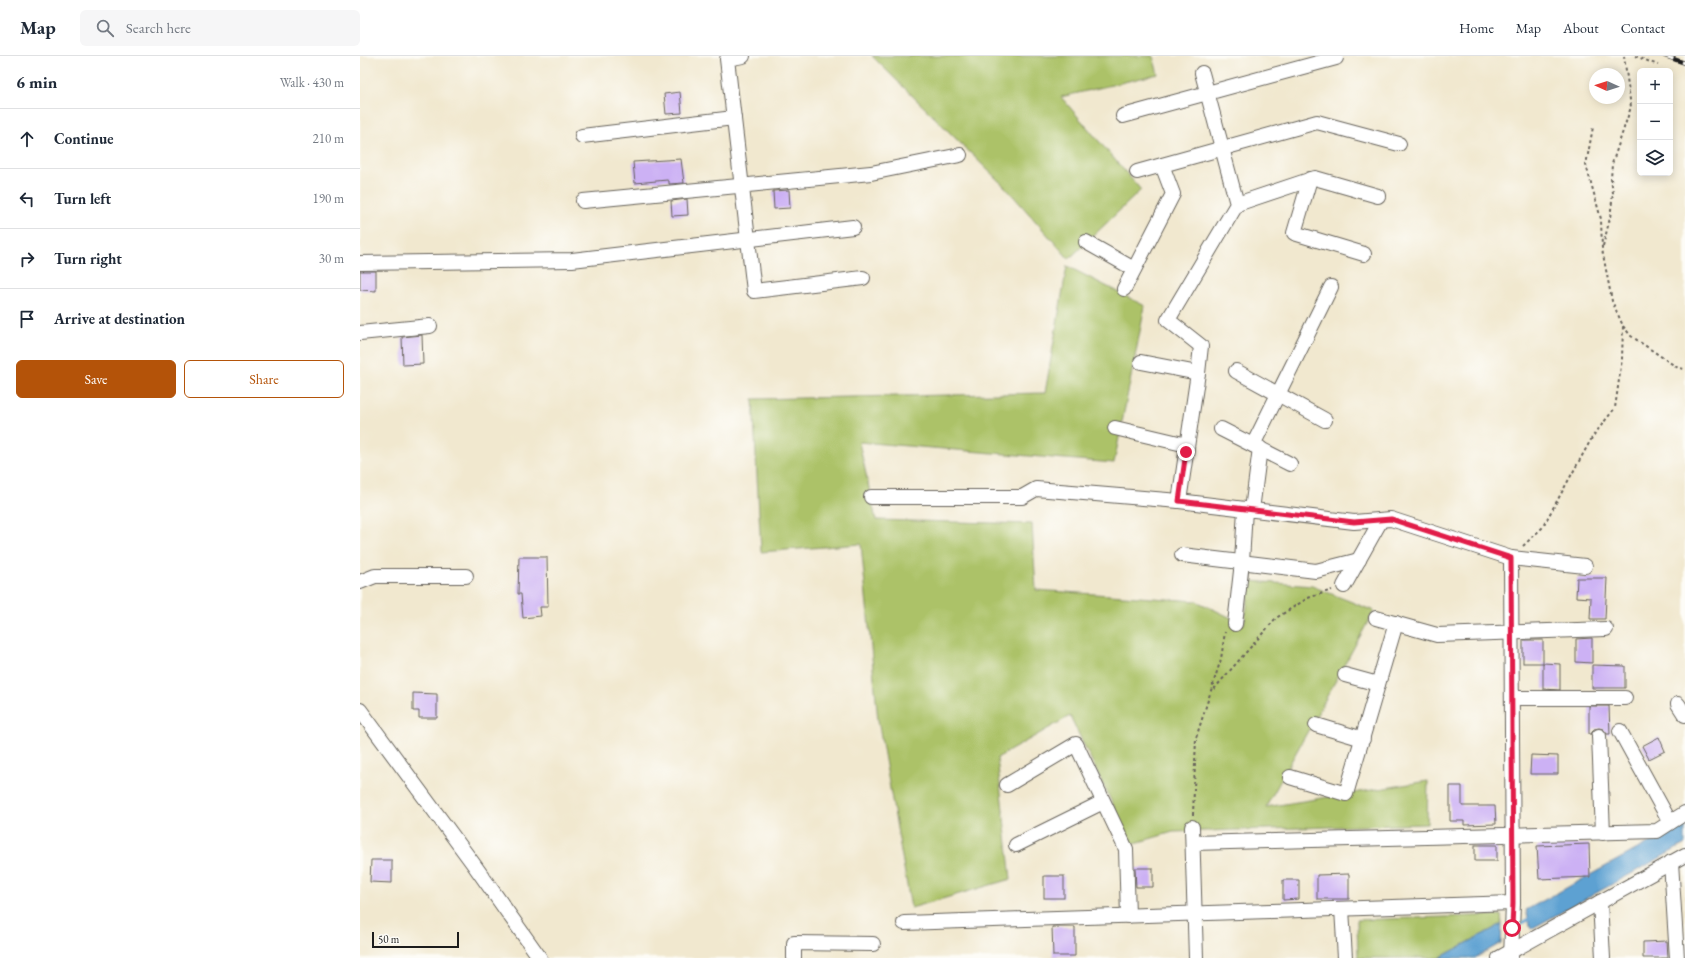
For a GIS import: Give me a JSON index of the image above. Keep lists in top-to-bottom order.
{
  "scale_bar": "50 m",
  "north": "left",
  "page": {
    "header": "Map",
    "search": "Search here",
    "nav": [
      "Home",
      "Map",
      "About",
      "Contact"
    ],
    "heading": ["6 min", "Walk · 430 m"],
    "map_buttons": ["+", "−"],
    "list": [
      ["Continue", "210 m"],
      ["Turn left", "190 m"],
      ["Turn right", "30 m"],
      "Arrive at destination"
    ],
    "buttons": ["Save", "Share"],
    "scale": "50 m"
  }
}
